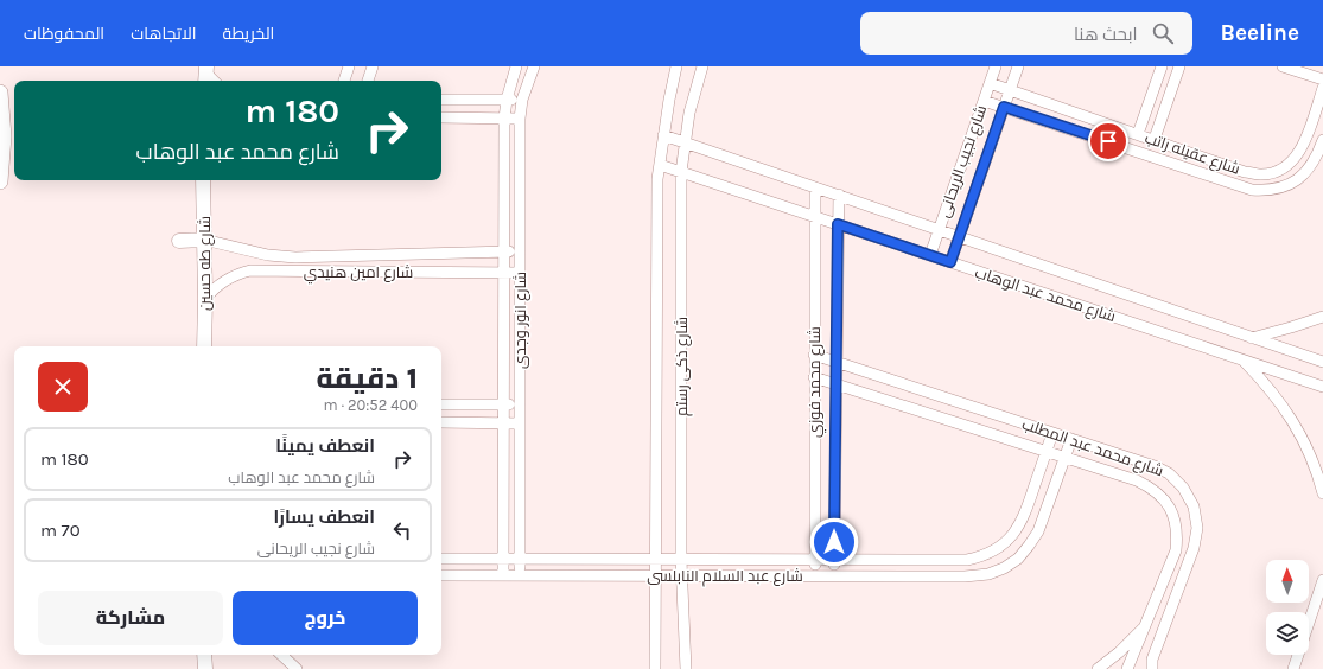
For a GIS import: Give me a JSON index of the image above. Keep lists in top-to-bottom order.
{
  "streets": {
    "street": [
      "شارع عقيله راتب",
      "شارع نجيب الريحانى",
      "شارع طه حسين",
      "شارع امين هنيدي",
      "شارع محمد عبد الوهاب",
      "شارع انور وجدى",
      "شارع ذكى رستم",
      "شارع محمد فوزي",
      "شارع محمد عبد المطلب",
      "شارع عبد السلام النابلسى"
    ]
  },
  "crossings": [
    ["شارع عقيله راتب", "شارع نجيب الريحانى"],
    ["شارع نجيب الريحانى", "شارع محمد عبد الوهاب"],
    ["شارع طه حسين", "شارع امين هنيدي"],
    ["شارع امين هنيدي", "شارع انور وجدى"],
    ["شارع محمد عبد الوهاب", "شارع ذكى رستم"],
    ["شارع محمد عبد الوهاب", "شارع محمد فوزي"],
    ["شارع انور وجدى", "شارع عبد السلام النابلسى"],
    ["شارع ذكى رستم", "شارع عبد السلام النابلسى"],
    ["شارع محمد فوزي", "شارع محمد عبد المطلب"],
    ["شارع محمد فوزي", "شارع عبد السلام النابلسى"],
    ["شارع محمد عبد المطلب", "شارع عبد السلام النابلسى"]
  ],
  "north": "top",
  "page": {
    "header": "Beeline",
    "search": "ابحث هنا",
    "nav": ["الخريطة", "الاتجاهات", "المحفوظات"],
    "turn": ["180 m", "شارع محمد عبد الوهاب"],
    "heading": ["1 دقيقة", "400 m · 20:52"],
    "list": [
      {
        "name": "انعطف يمينًا",
        "note": "شارع محمد عبد الوهاب",
        "value": "180 m"
      },
      {
        "name": "انعطف يسارًا",
        "note": "شارع نجيب الريحانى",
        "value": "70 m"
      }
    ],
    "buttons": ["خروج", "مشاركة"]
  }
}
